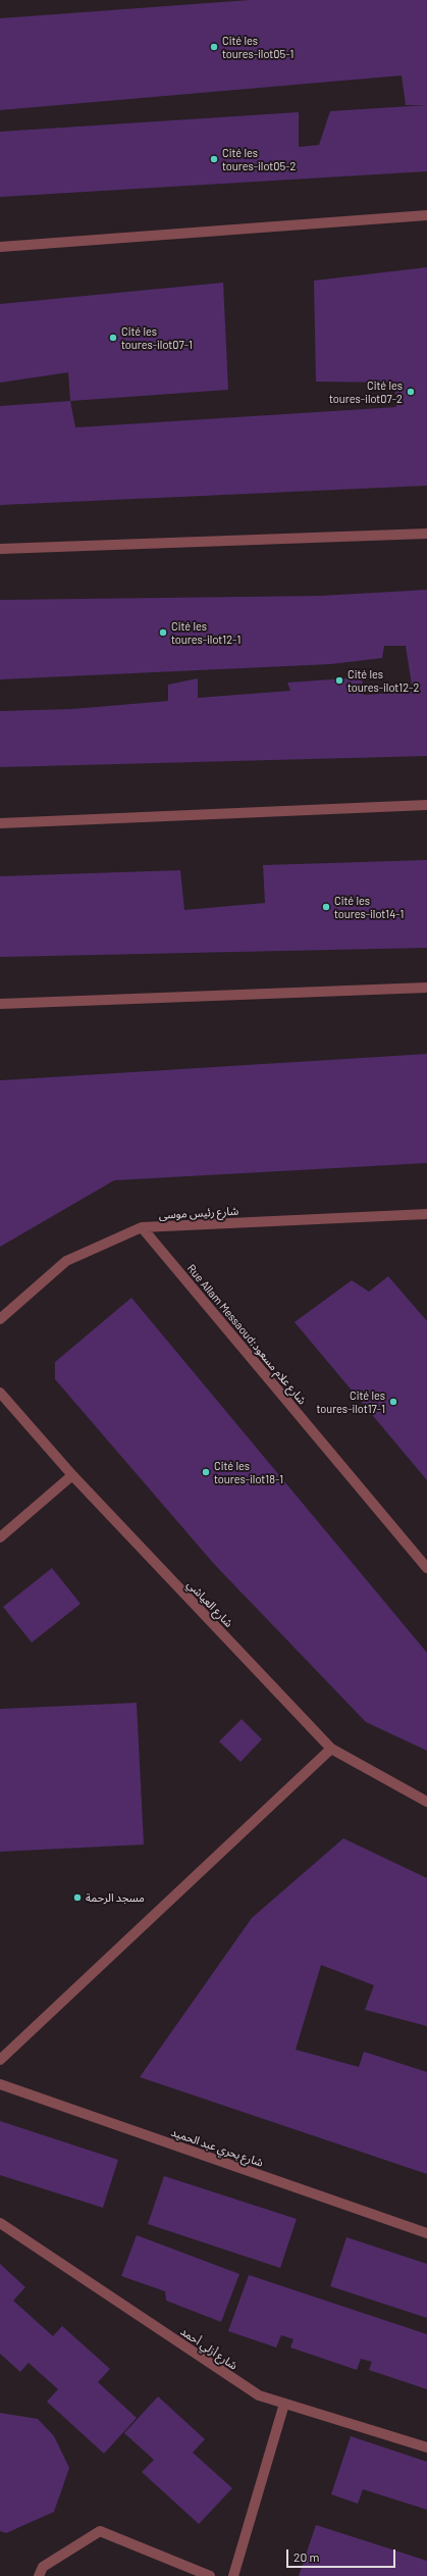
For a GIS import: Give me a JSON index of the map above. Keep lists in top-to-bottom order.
{
  "streets": {
    "street": [
      "شارع رئيس موسى",
      "Rue Allam Messaoud;شارع علام مسعود",
      "شارع العياشي",
      "شارع بحري عبد الحميد",
      "شارع أزلي أحمد"
    ]
  },
  "crossings": [
    ["شارع رئيس موسى", "Rue Allam Messaoud;شارع علام مسعود"]
  ],
  "places": [
    "Cité les toures-ilot05-1",
    "Cité les toures-ilot05-2",
    "Cité les toures-ilot07-1",
    "Cité les toures-ilot07-2",
    "Cité les toures-ilot12-1",
    "Cité les toures-ilot12-2",
    "Cité les toures-ilot14-1",
    "Cité les toures-ilot17-1",
    "Cité les toures-ilot18-1",
    "مسجد الرحمة"
  ],
  "scale_bar": "20 m"
}
